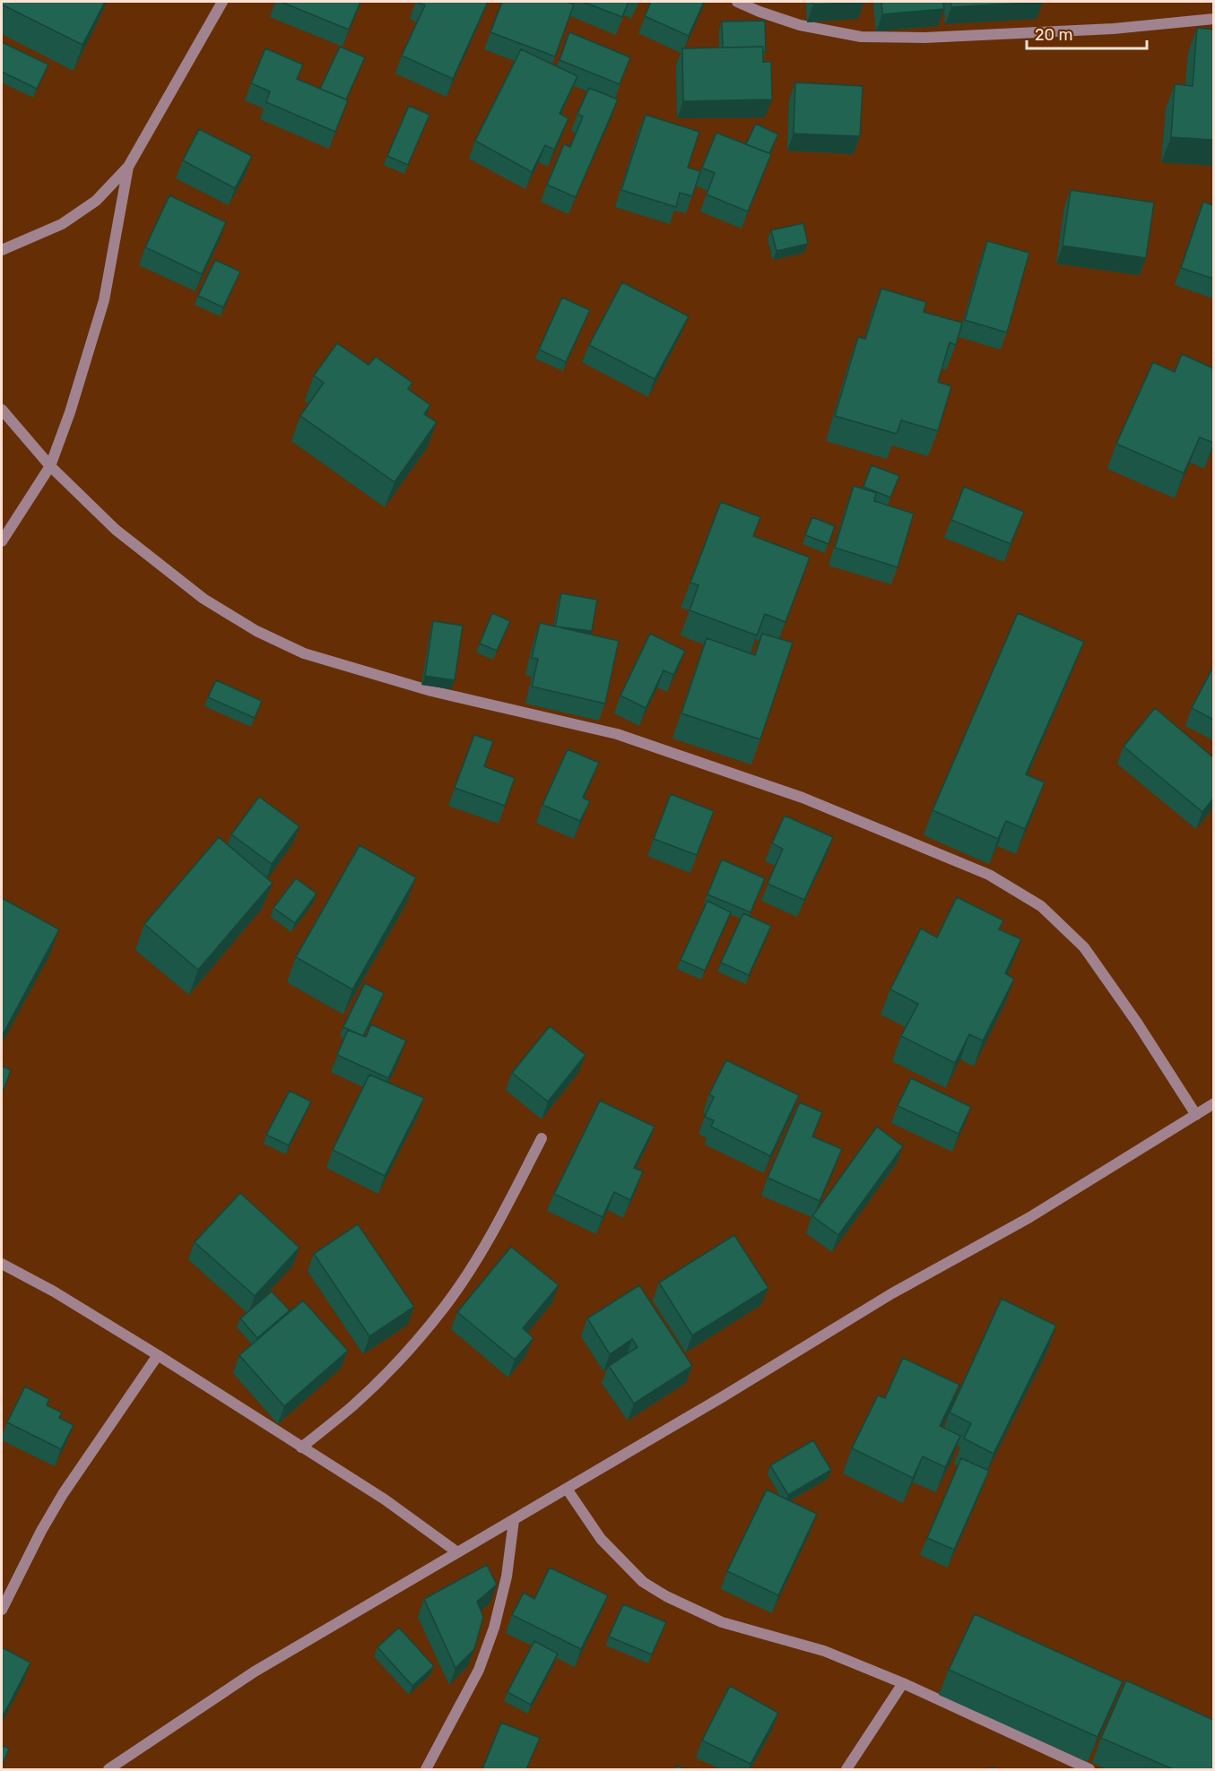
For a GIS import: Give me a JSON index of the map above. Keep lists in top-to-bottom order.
{
  "scale_bar": "20 m"
}
